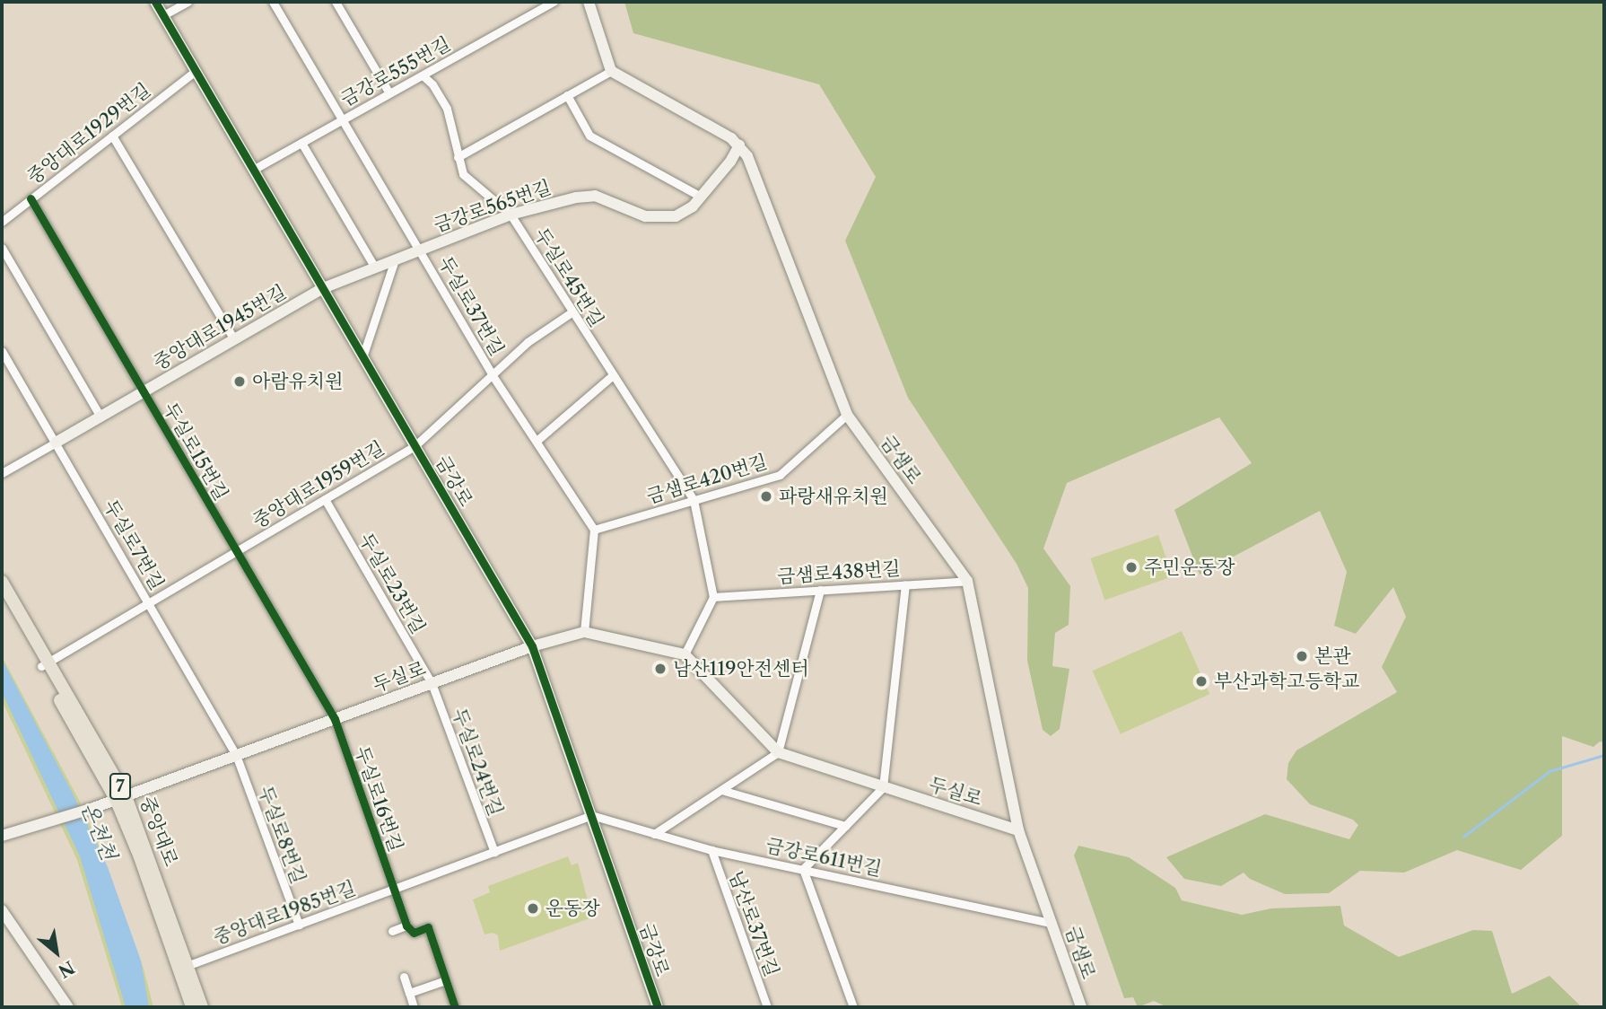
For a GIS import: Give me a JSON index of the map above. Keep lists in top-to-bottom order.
{
  "streets": {
    "main road": [
      "금강로565번길",
      "중앙대로1945번길",
      "금샘로",
      "금강로",
      "두실로",
      "7",
      "중앙대로"
    ],
    "street": [
      "금강로555번길",
      "중앙대로1929번길",
      "두실로45번길",
      "두실로37번길",
      "두실로15번길",
      "금샘로420번길",
      "중앙대로1959번길",
      "두실로7번길",
      "금샘로438번길",
      "두실로23번길",
      "두실로24번길",
      "두실로16번길",
      "두실로8번길",
      "금강로611번길",
      "중앙대로1985번길",
      "남산로37번길"
    ]
  },
  "crossings": [
    ["금강로555번길", "두실로45번길"],
    ["금강로555번길", "두실로37번길"],
    ["금강로555번길", "금강로"],
    ["중앙대로1929번길", "두실로15번길"],
    ["중앙대로1929번길", "금강로"],
    ["금강로565번길", "두실로45번길"],
    ["금강로565번길", "두실로37번길"],
    ["금강로565번길", "중앙대로1945번길"],
    ["금강로565번길", "금샘로"],
    ["금강로565번길", "금강로"],
    ["두실로45번길", "금샘로420번길"],
    ["두실로45번길", "중앙대로1959번길"],
    ["두실로45번길", "금샘로438번길"],
    ["두실로37번길", "금샘로420번길"],
    ["두실로37번길", "중앙대로1959번길"],
    ["중앙대로1945번길", "두실로15번길"],
    ["중앙대로1945번길", "금강로"],
    ["중앙대로1945번길", "두실로7번길"],
    ["두실로15번길", "중앙대로1959번길"],
    ["두실로15번길", "두실로"],
    ["두실로15번길", "두실로16번길"],
    ["금샘로", "금샘로420번길"],
    ["금샘로", "금샘로438번길"],
    ["금샘로", "두실로"],
    ["금샘로", "금강로611번길"],
    ["금강로", "중앙대로1959번길"],
    ["금강로", "두실로"],
    ["금강로", "금강로611번길"],
    ["금강로", "중앙대로1985번길"],
    ["중앙대로1959번길", "두실로7번길"],
    ["중앙대로1959번길", "두실로23번길"],
    ["중앙대로1959번길", "중앙대로"],
    ["두실로7번길", "두실로"],
    ["두실로7번길", "두실로8번길"],
    ["두실로23번길", "두실로"],
    ["두실로23번길", "두실로24번길"],
    ["두실로", "두실로24번길"],
    ["두실로", "두실로16번길"],
    ["두실로", "중앙대로"],
    ["두실로", "두실로8번길"],
    ["두실로24번길", "중앙대로1985번길"],
    ["두실로16번길", "중앙대로1985번길"],
    ["중앙대로", "중앙대로1985번길"],
    ["두실로8번길", "중앙대로1985번길"],
    ["금강로611번길", "중앙대로1985번길"],
    ["금강로611번길", "남산로37번길"]
  ],
  "water": ["온천천"],
  "places": [
    "아람유치원",
    "파랑새유치원",
    "주민운동장",
    "본관",
    "남산119안전센터",
    "부산과학고등학교",
    "운동장"
  ],
  "north": "bottom right"
}
